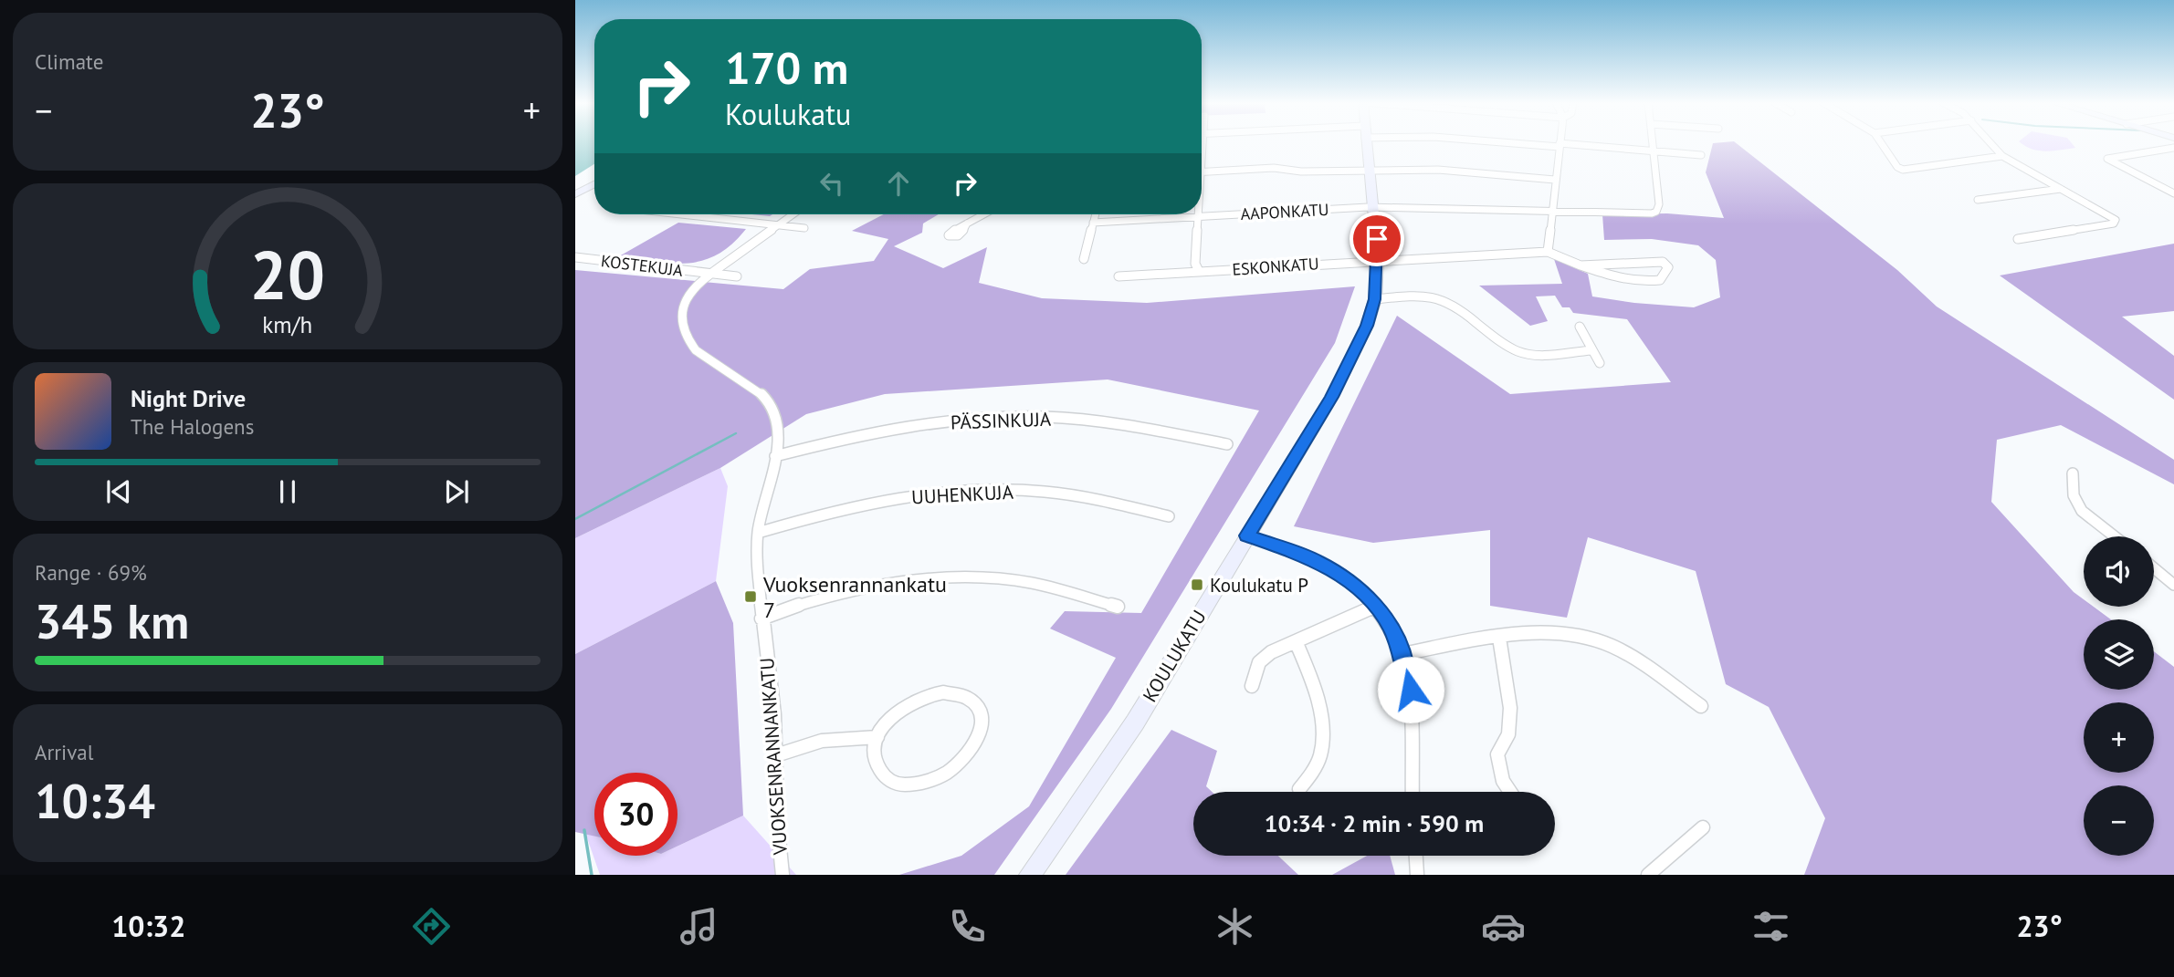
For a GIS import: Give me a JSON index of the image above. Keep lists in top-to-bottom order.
{
  "streets": {
    "street": [
      "AAPONKATU",
      "KOSTEKUJA",
      "ESKONKATU",
      "PÄSSINKUJA",
      "UUHENKUJA",
      "KOULUKATU",
      "VUOKSENRANNANKATU"
    ]
  },
  "crossings": [
    ["AAPONKATU", "KOULUKATU"],
    ["KOSTEKUJA", "VUOKSENRANNANKATU"],
    ["ESKONKATU", "KOULUKATU"],
    ["PÄSSINKUJA", "VUOKSENRANNANKATU"],
    ["UUHENKUJA", "VUOKSENRANNANKATU"]
  ],
  "places": {
    "transit": ["Koulukatu P", "Vuoksenrannankatu 7"]
  },
  "page": {
    "tile": [
      "Climate",
      ["Range · 69%", "345 km"],
      ["Arrival", "10:34"]
    ],
    "turn": ["170 m", "Koulukatu"],
    "heat": ["−", "23°", "+"],
    "song": ["Night Drive", "The Halogens"],
    "map_buttons": ["+", "−"],
    "limit": "30",
    "trip": "10:34 · 2 min · 590 m",
    "tabs": ["10:32", "23°"],
    "gauge": ["20", "km/h"]
  }
}
